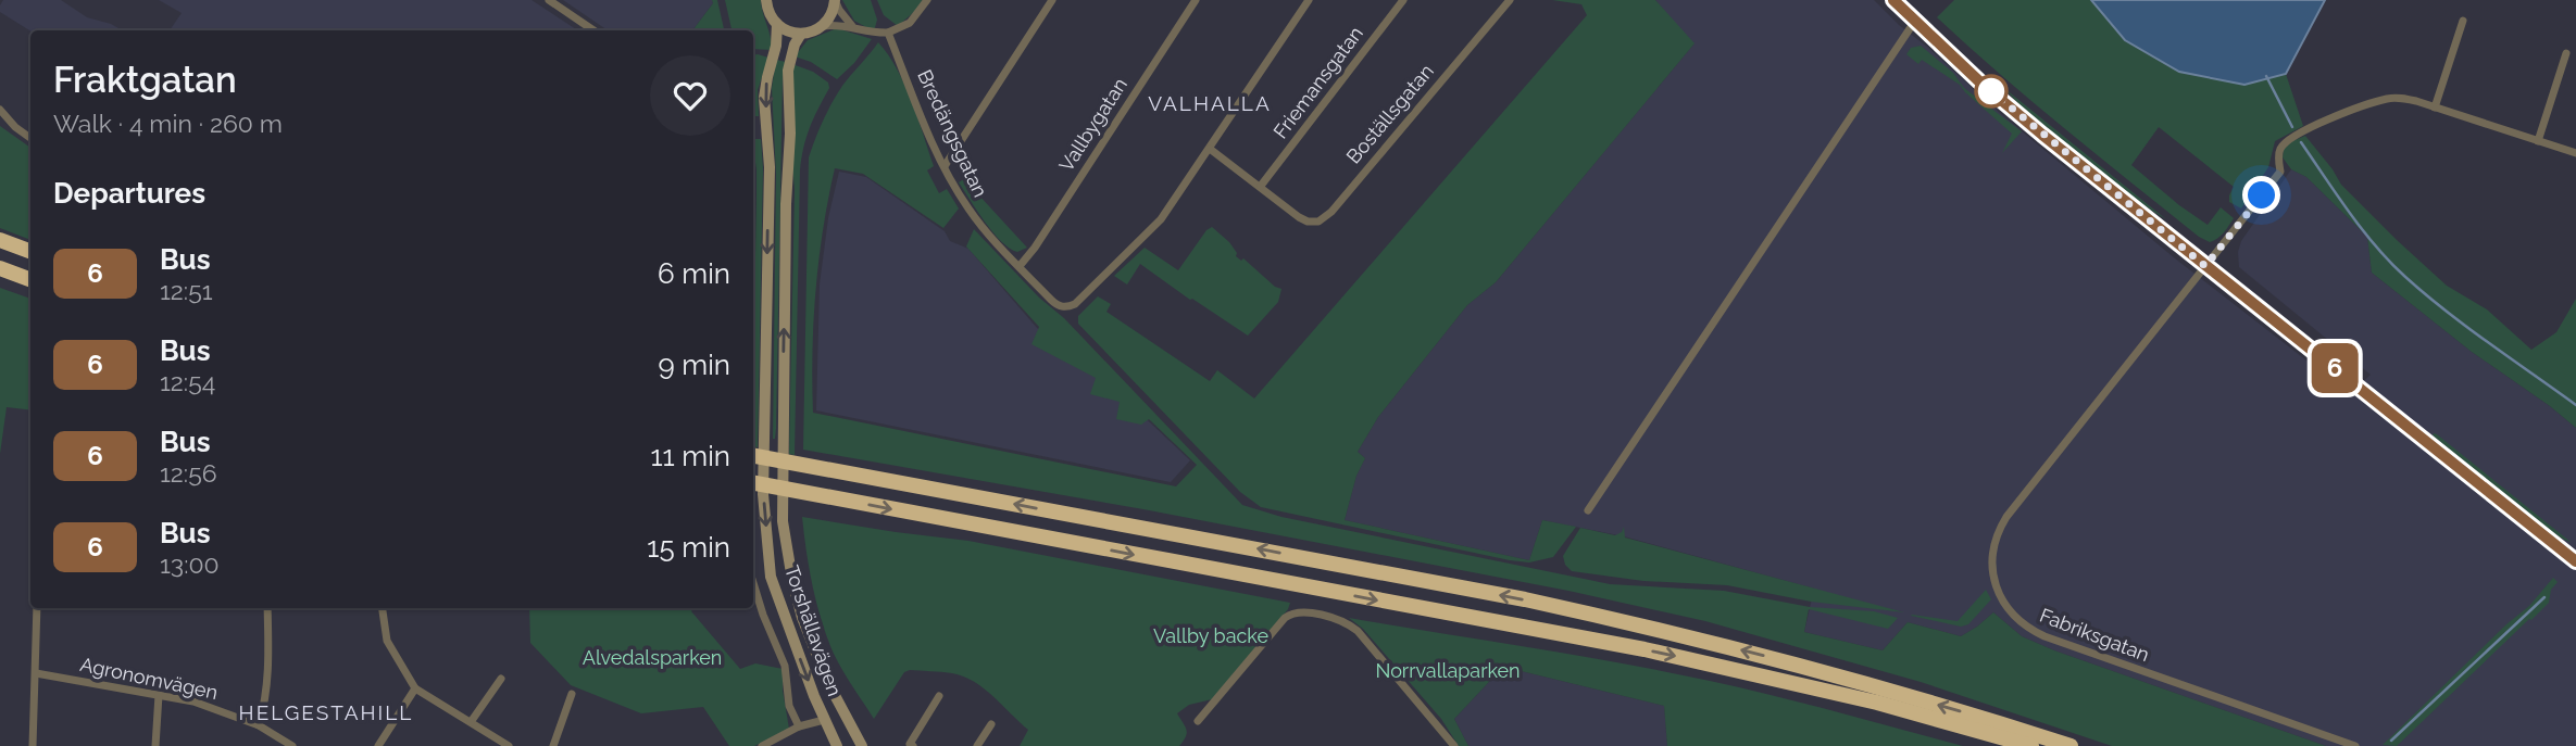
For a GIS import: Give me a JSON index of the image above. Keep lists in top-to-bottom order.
{
  "streets": {
    "main road": ["Torshällavägen"],
    "street": [
      "Friemansgatan",
      "Boställsgatan",
      "Vallbygatan",
      "Bredängsgatan",
      "Fabriksgatan",
      "Agronomvägen"
    ]
  },
  "crossings": [
    ["Friemansgatan", "Boställsgatan"],
    ["Boställsgatan", "Bredängsgatan"],
    ["Vallbygatan", "Bredängsgatan"]
  ],
  "districts": ["VALHALLA", "HELGESTAHILL"],
  "parks": ["Vallby backe", "Alvedalsparken", "Norrvallaparken"],
  "lines": ["bus line 6"],
  "page": {
    "on_map": "6",
    "heading": [
      ["Fraktgatan", "Walk · 4 min · 260 m"],
      "Departures"
    ],
    "list": [
      {
        "mark": "6",
        "name": "Bus",
        "note": "12:51",
        "value": "6 min"
      },
      {
        "mark": "6",
        "name": "Bus",
        "note": "12:54",
        "value": "9 min"
      },
      {
        "mark": "6",
        "name": "Bus",
        "note": "12:56",
        "value": "11 min"
      },
      {
        "mark": "6",
        "name": "Bus",
        "note": "13:00",
        "value": "15 min"
      }
    ]
  }
}
